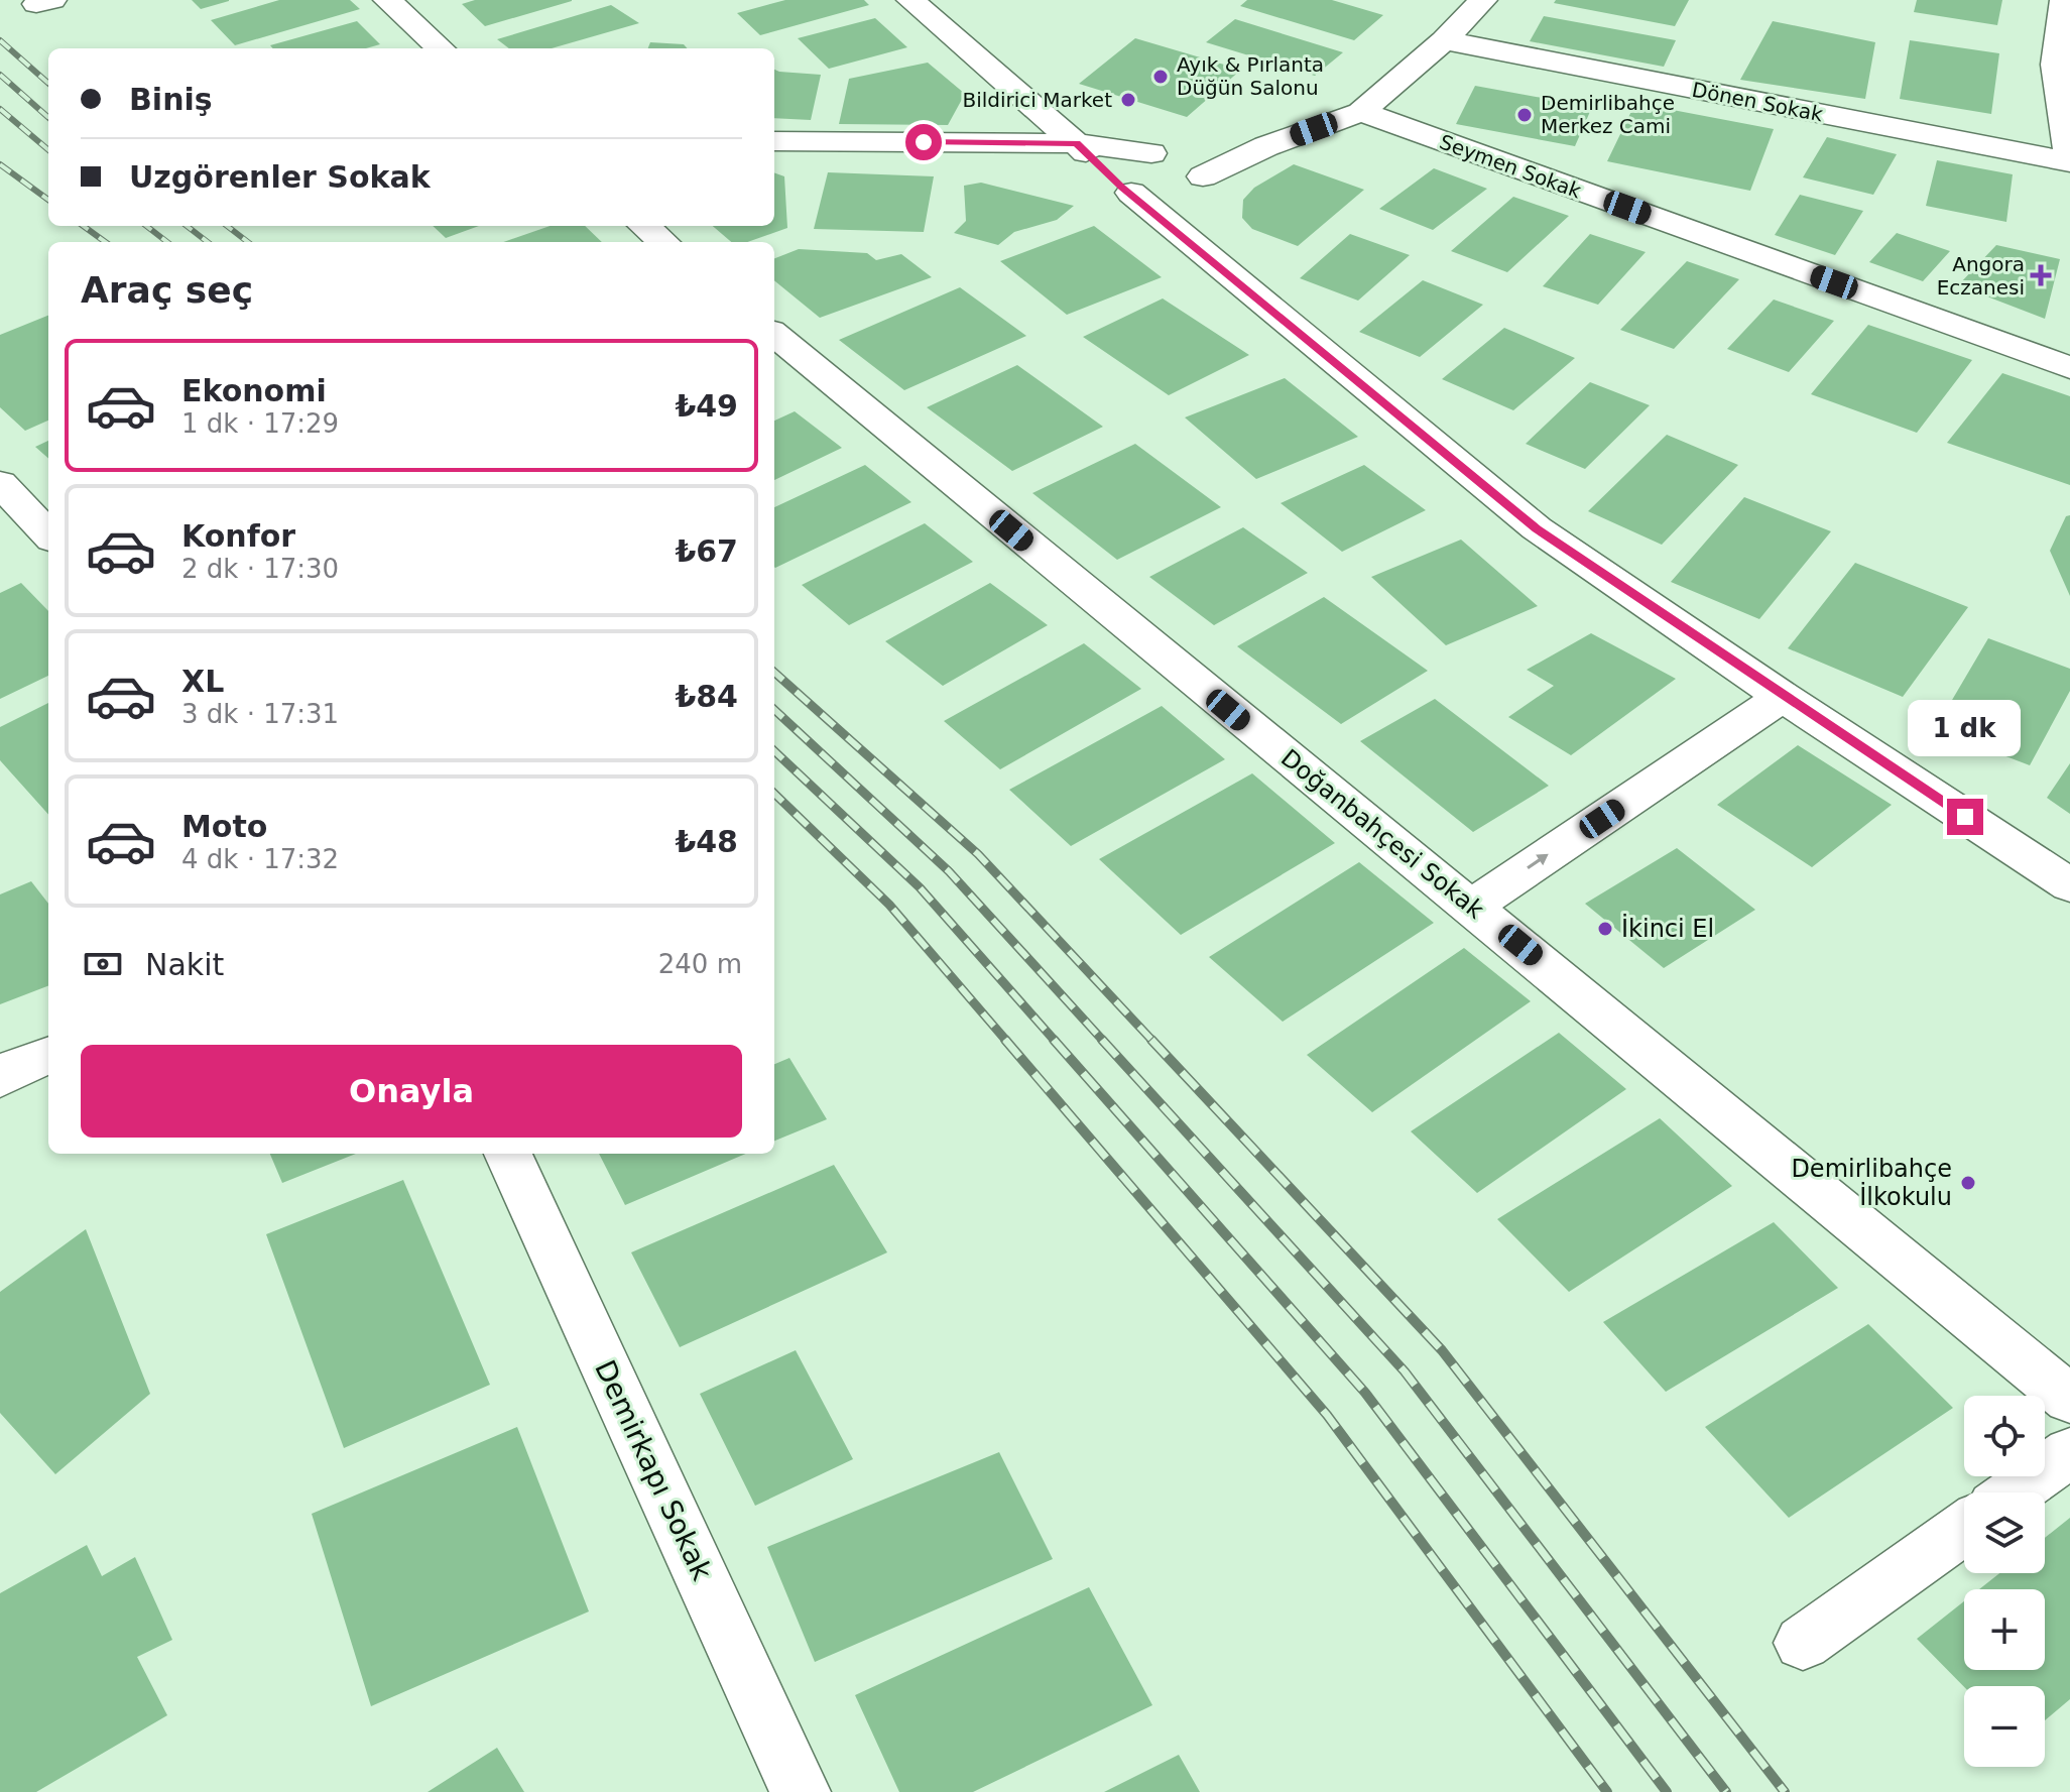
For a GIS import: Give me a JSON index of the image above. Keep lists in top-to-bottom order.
{
  "streets": {
    "street": [
      "Dönen Sokak",
      "Seymen Sokak",
      "Doğanbahçesi Sokak",
      "Demirkapı Sokak"
    ]
  },
  "places": {
    "other": [
      "Ayık & Pırlanta Düğün Salonu",
      "Bildirici Market",
      "Demirlibahçe Merkez Cami",
      "İkinci El",
      "Demirlibahçe İlkokulu"
    ],
    "health": ["Angora Eczanesi"]
  },
  "page": {
    "banner": ["Biniş", "Uzgörenler Sokak"],
    "heading": "Araç seç",
    "list": [
      {
        "name": "Ekonomi",
        "note": "1 dk · 17:29",
        "value": "₺49"
      },
      {
        "name": "Konfor",
        "note": "2 dk · 17:30",
        "value": "₺67"
      },
      {
        "name": "XL",
        "note": "3 dk · 17:31",
        "value": "₺84"
      },
      {
        "name": "Moto",
        "note": "4 dk · 17:32",
        "value": "₺48"
      }
    ],
    "bubble": "1 dk",
    "pay": ["Nakit", "240 m"],
    "buttons": "Onayla",
    "map_buttons": ["+", "−"]
  }
}
